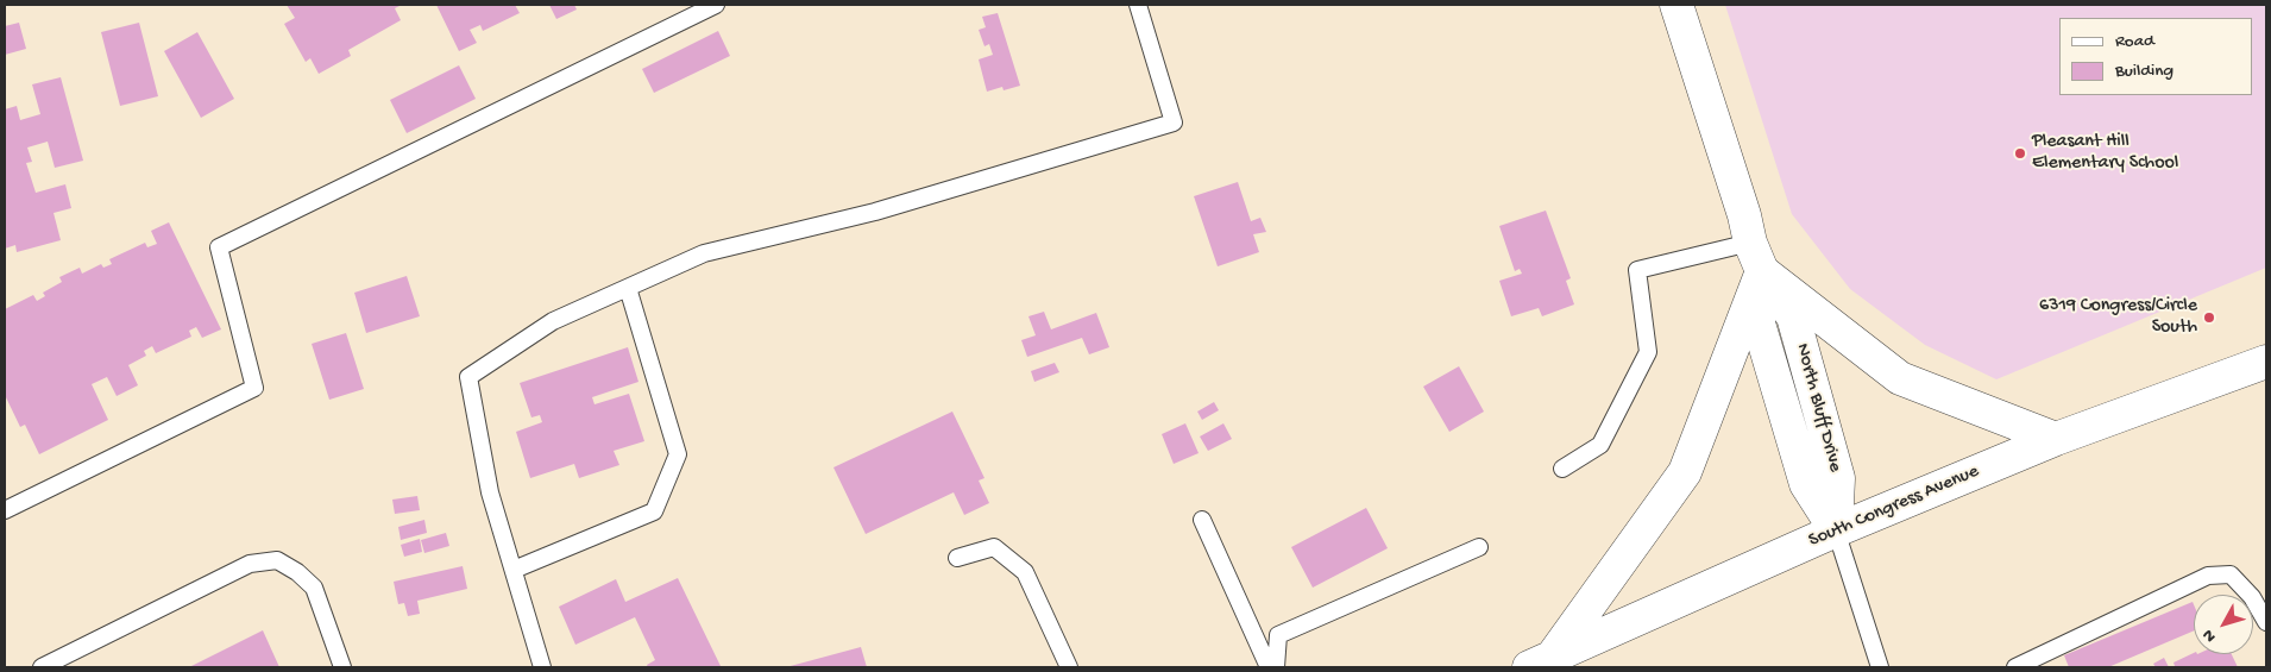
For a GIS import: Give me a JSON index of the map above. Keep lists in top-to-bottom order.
{
  "streets": {
    "main road": ["North Bluff Drive", "South Congress Avenue"]
  },
  "crossings": [
    ["North Bluff Drive", "South Congress Avenue"]
  ],
  "places": ["Pleasant Hill Elementary School", "6319 Congress/Circle South"],
  "legend": ["Road", "Building"],
  "north": "bottom left"
}
